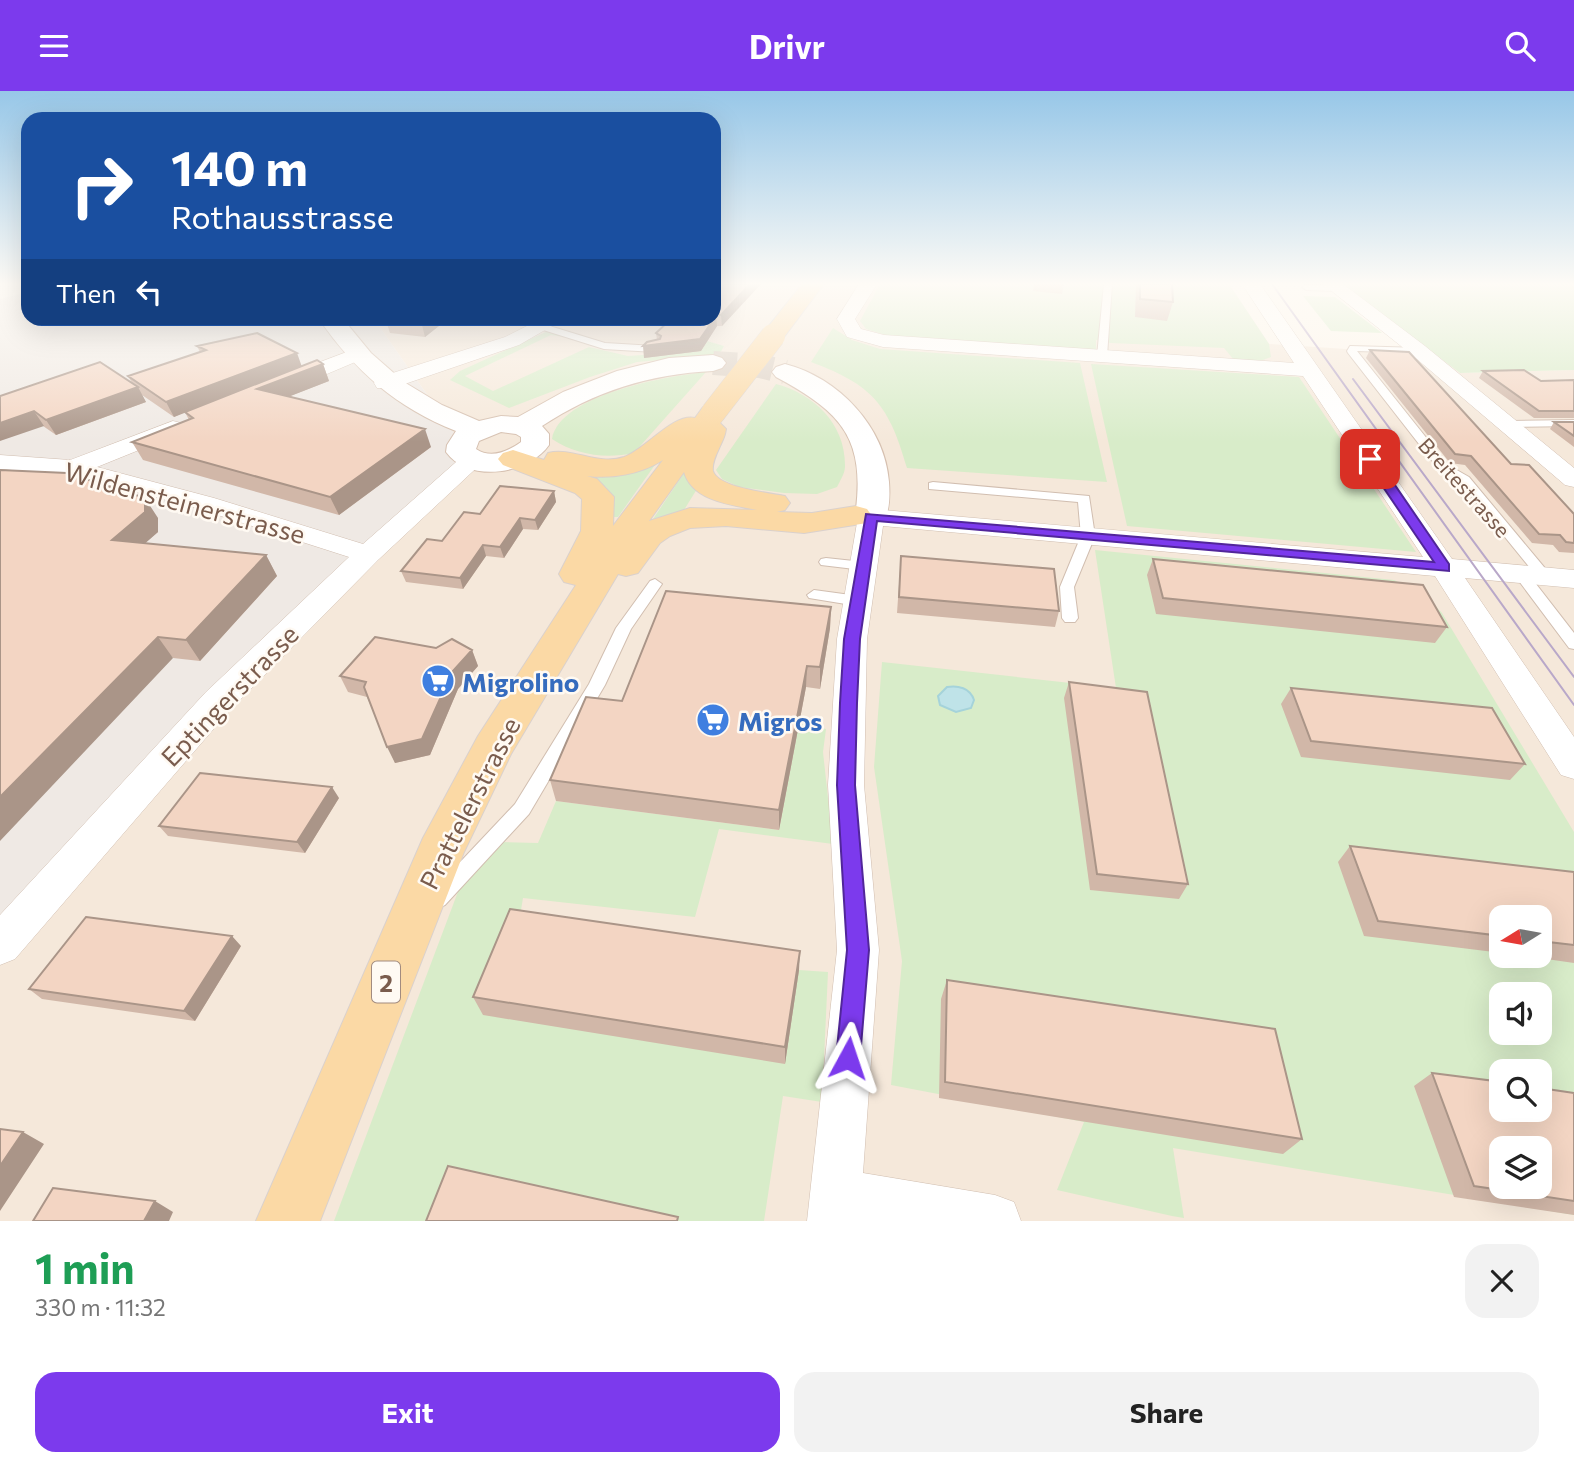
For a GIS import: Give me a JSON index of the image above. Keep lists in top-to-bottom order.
{
  "streets": {
    "main road": ["Prattelerstrasse", "2"],
    "street": ["Wildensteinerstrasse", "Eptingerstrasse"],
    "lane": ["Breitestrasse"]
  },
  "crossings": [
    ["Wildensteinerstrasse", "Eptingerstrasse"]
  ],
  "places": {
    "supermarket": ["Migrolino", "Migros"]
  },
  "north": "left",
  "page": {
    "header": "Drivr",
    "turn": ["140 m", "Rothausstrasse"],
    "then": "Then",
    "heading": ["1 min", "330 m · 11:32"],
    "buttons": ["Exit", "Share"]
  }
}
